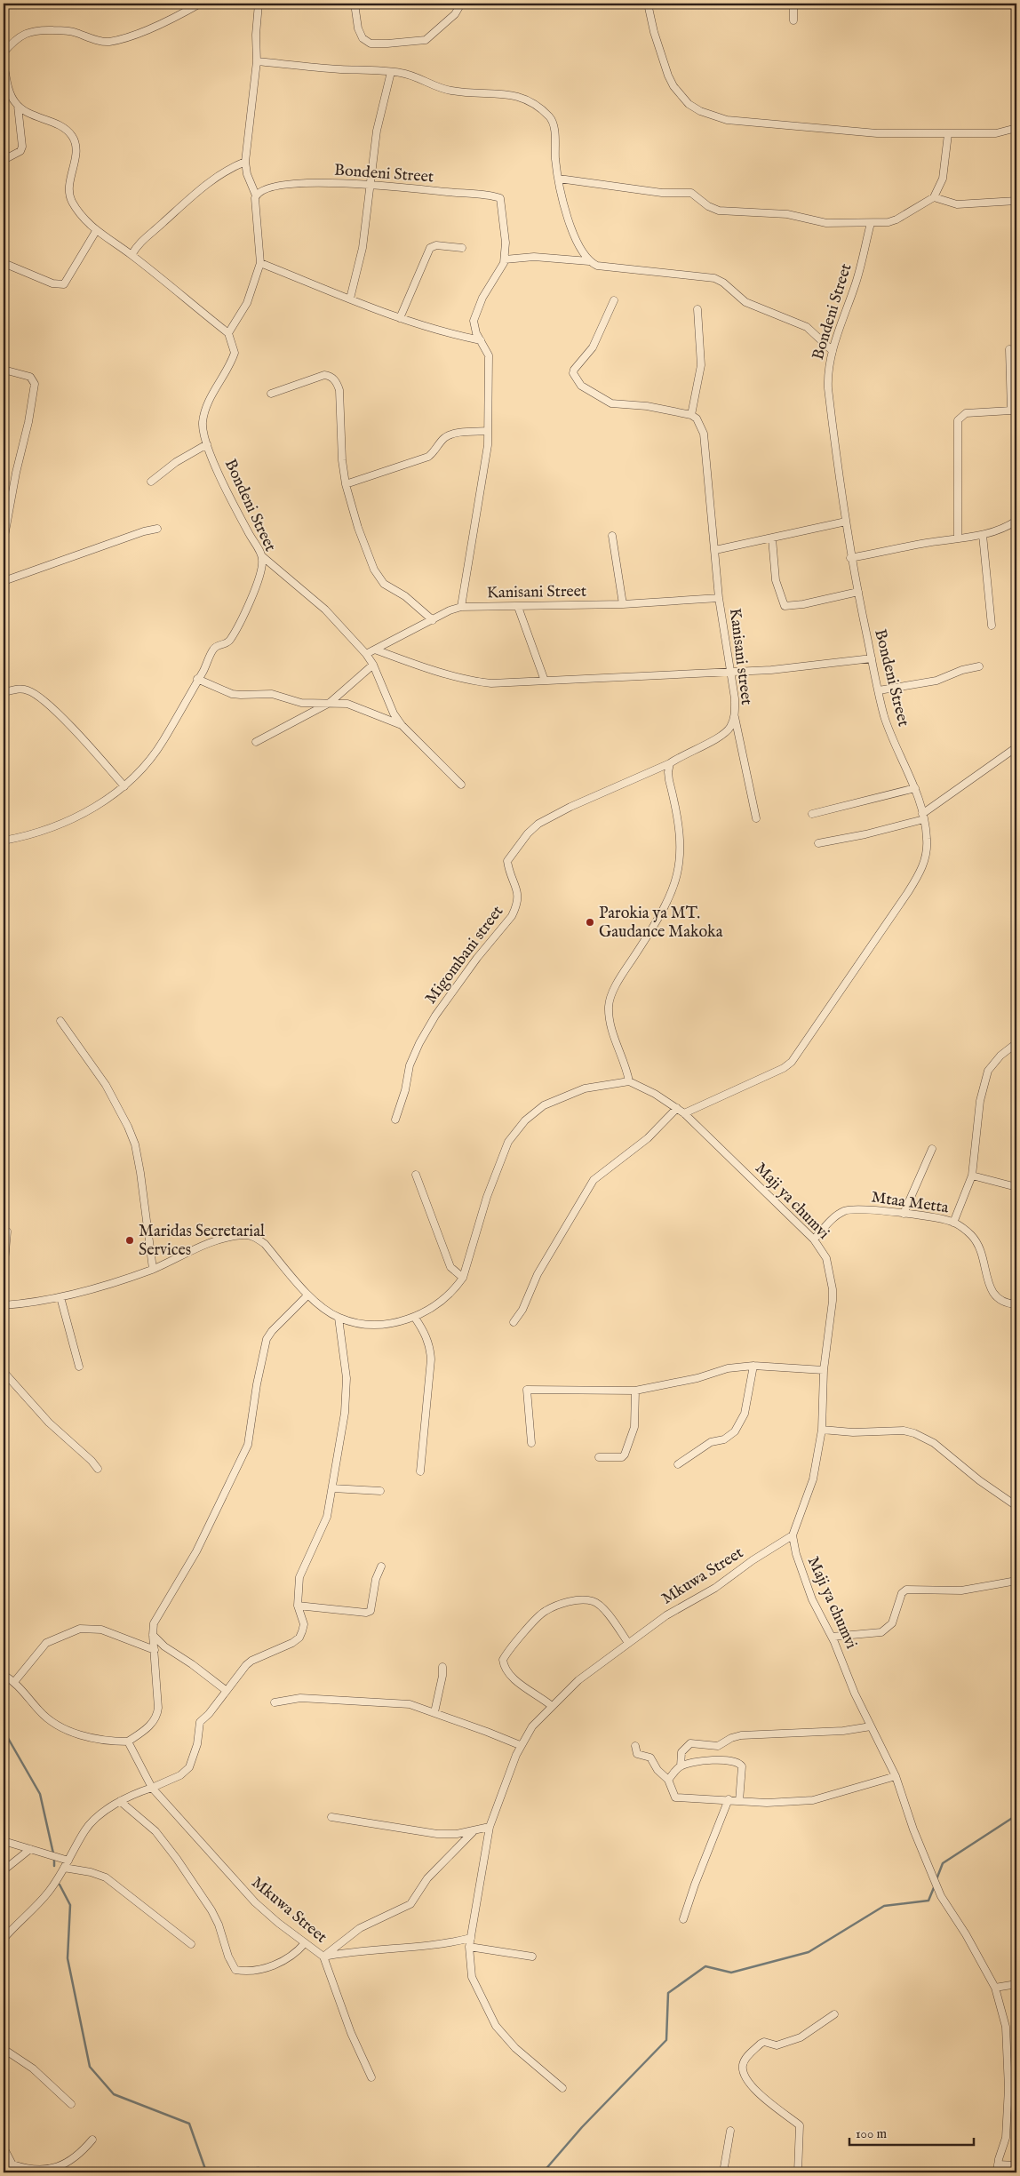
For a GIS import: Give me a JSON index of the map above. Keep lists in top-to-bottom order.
{
  "streets": {
    "street": [
      "Bondeni Street",
      "Kanisani Street",
      "Kanisani street",
      "Migombani street",
      "Maji ya chumvi",
      "Mtaa Metta",
      "Mkuwa Street"
    ]
  },
  "crossings": [
    ["Bondeni Street", "Maji ya chumvi"],
    ["Kanisani Street", "Kanisani street"],
    ["Kanisani street", "Migombani street"],
    ["Maji ya chumvi", "Mtaa Metta"],
    ["Maji ya chumvi", "Mkuwa Street"]
  ],
  "places": ["Parokia ya MT. Gaudance Makoka", "Maridas Secretarial Services"],
  "scale_bar": "100 m"
}
